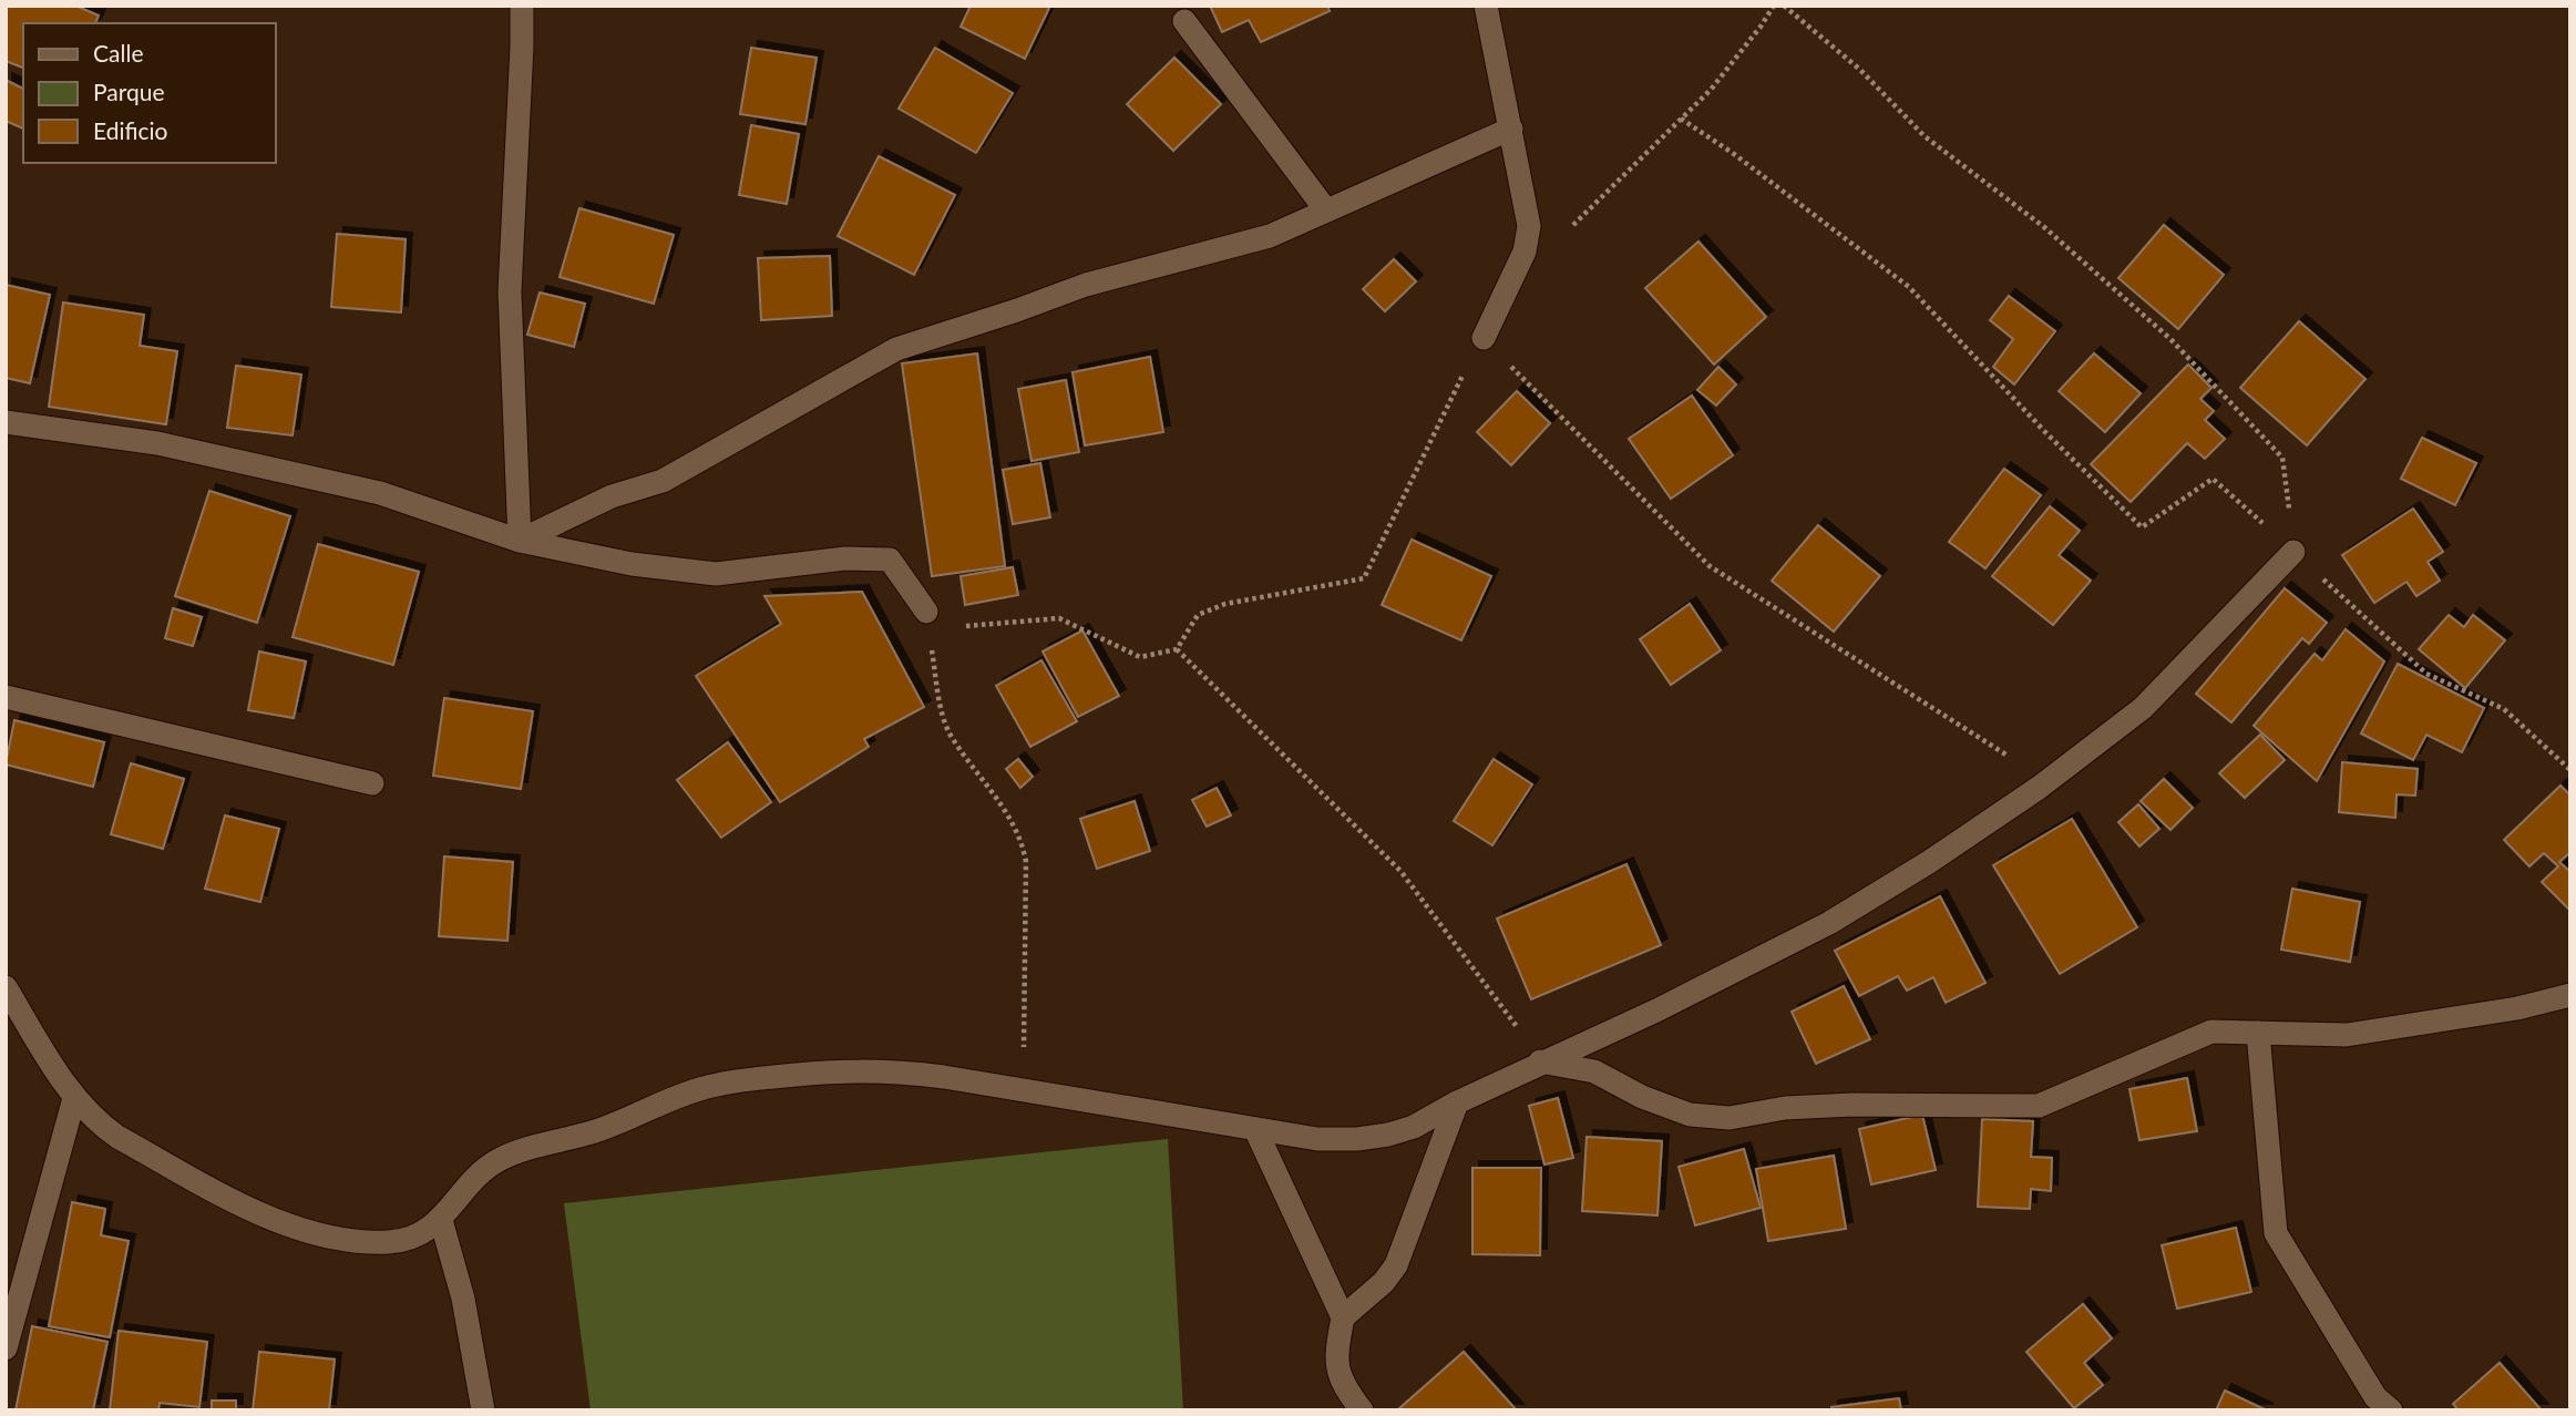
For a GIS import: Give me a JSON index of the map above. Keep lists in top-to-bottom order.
{
  "legend": ["Calle", "Parque", "Edificio"]
}
